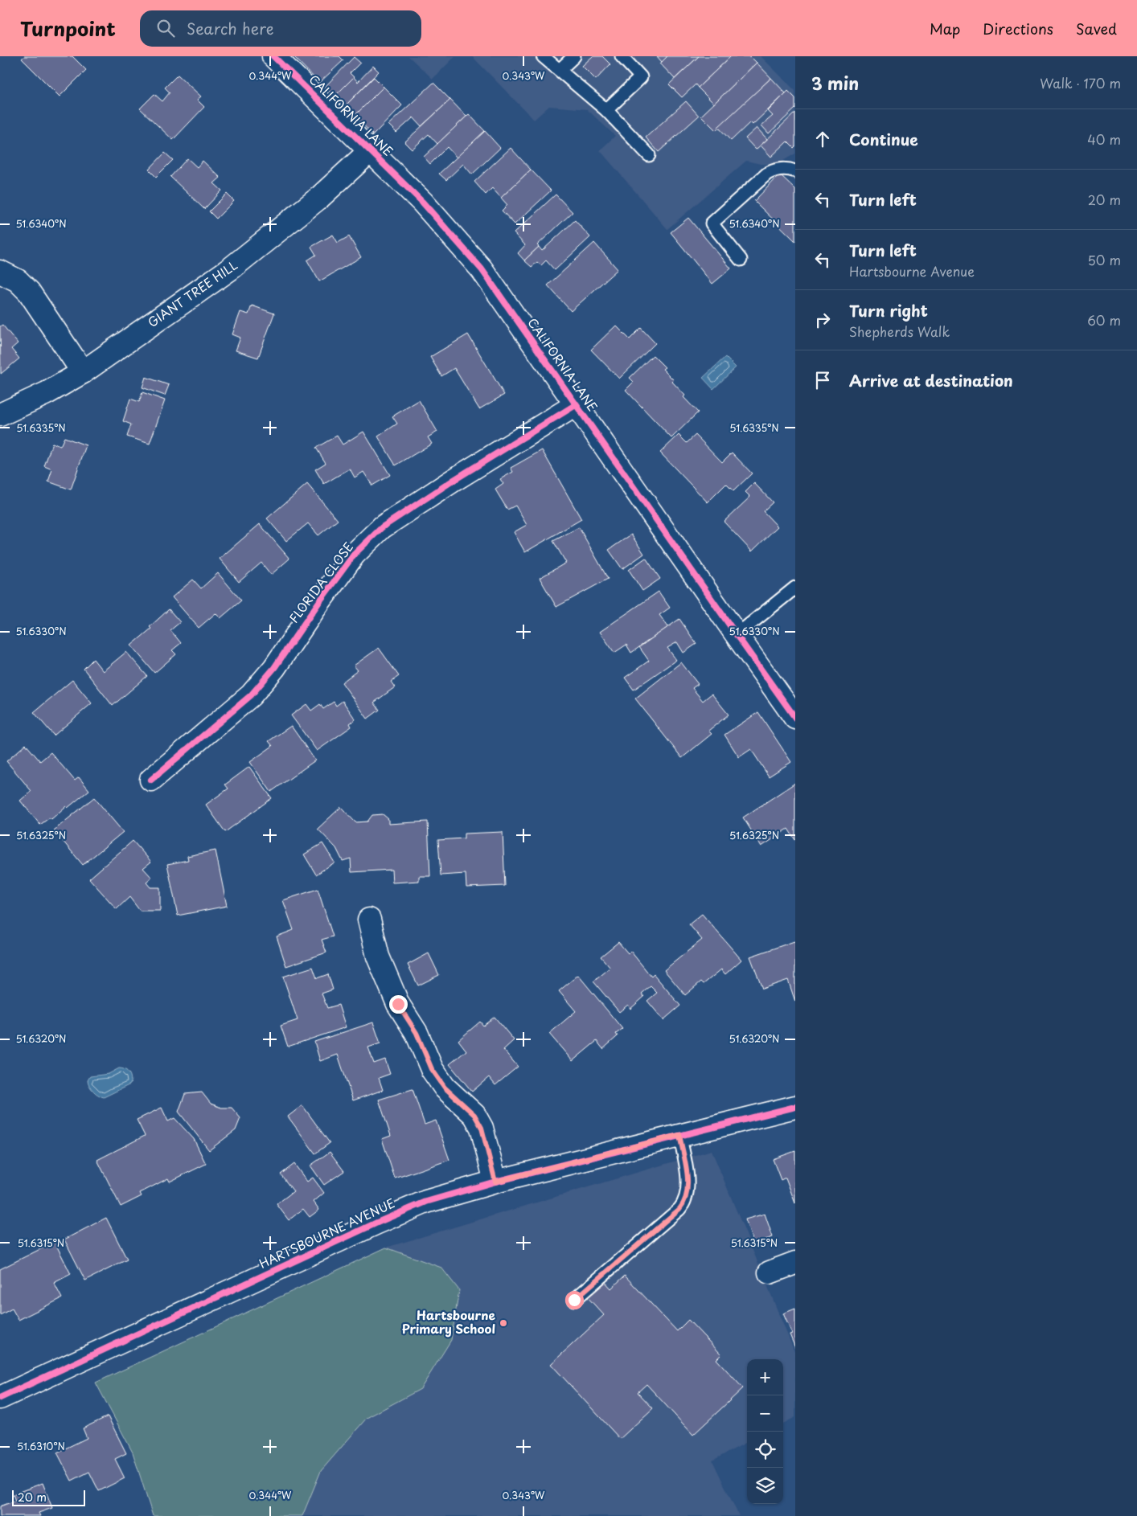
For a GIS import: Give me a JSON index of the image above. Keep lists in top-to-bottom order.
{
  "streets": {
    "street": [
      "CALIFORNIA LANE",
      "GIANT TREE HILL",
      "FLORIDA CLOSE",
      "HARTSBOURNE AVENUE"
    ]
  },
  "crossings": [
    ["CALIFORNIA LANE", "GIANT TREE HILL"],
    ["CALIFORNIA LANE", "FLORIDA CLOSE"]
  ],
  "places": ["Hartsbourne Primary School"],
  "scale_bar": "20 m",
  "page": {
    "header": "Turnpoint",
    "search": "Search here",
    "nav": ["Map", "Directions", "Saved"],
    "heading": ["3 min", "Walk · 170 m"],
    "list": [
      ["Continue", "40 m"],
      ["Turn left", "20 m"],
      ["Turn left", "Hartsbourne Avenue", "50 m"],
      ["Turn right", "Shepherds Walk", "60 m"],
      "Arrive at destination"
    ],
    "map_buttons": ["+", "−"],
    "scale": "20 m"
  },
  "coordinates": [
    "0.344°W",
    "0.343°W",
    "51.6340°N",
    "51.6335°N",
    "51.6330°N",
    "51.6325°N",
    "51.6320°N",
    "51.6315°N",
    "51.6310°N"
  ]
}
